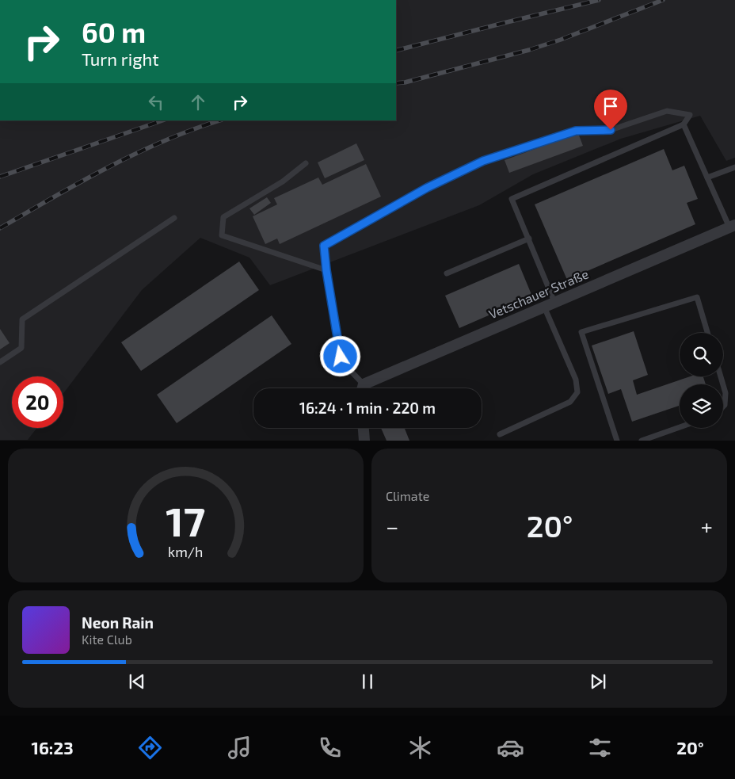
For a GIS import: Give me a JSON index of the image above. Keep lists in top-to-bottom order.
{
  "streets": {
    "street": ["Vetschauer Straße"]
  },
  "page": {
    "turn": ["60 m", "Turn right"],
    "limit": "20",
    "trip": "16:24 · 1 min · 220 m",
    "tile": "Climate",
    "heat": ["−", "20°", "+"],
    "song": ["Neon Rain", "Kite Club"],
    "tabs": ["16:23", "20°"],
    "gauge": ["17", "km/h"]
  }
}
